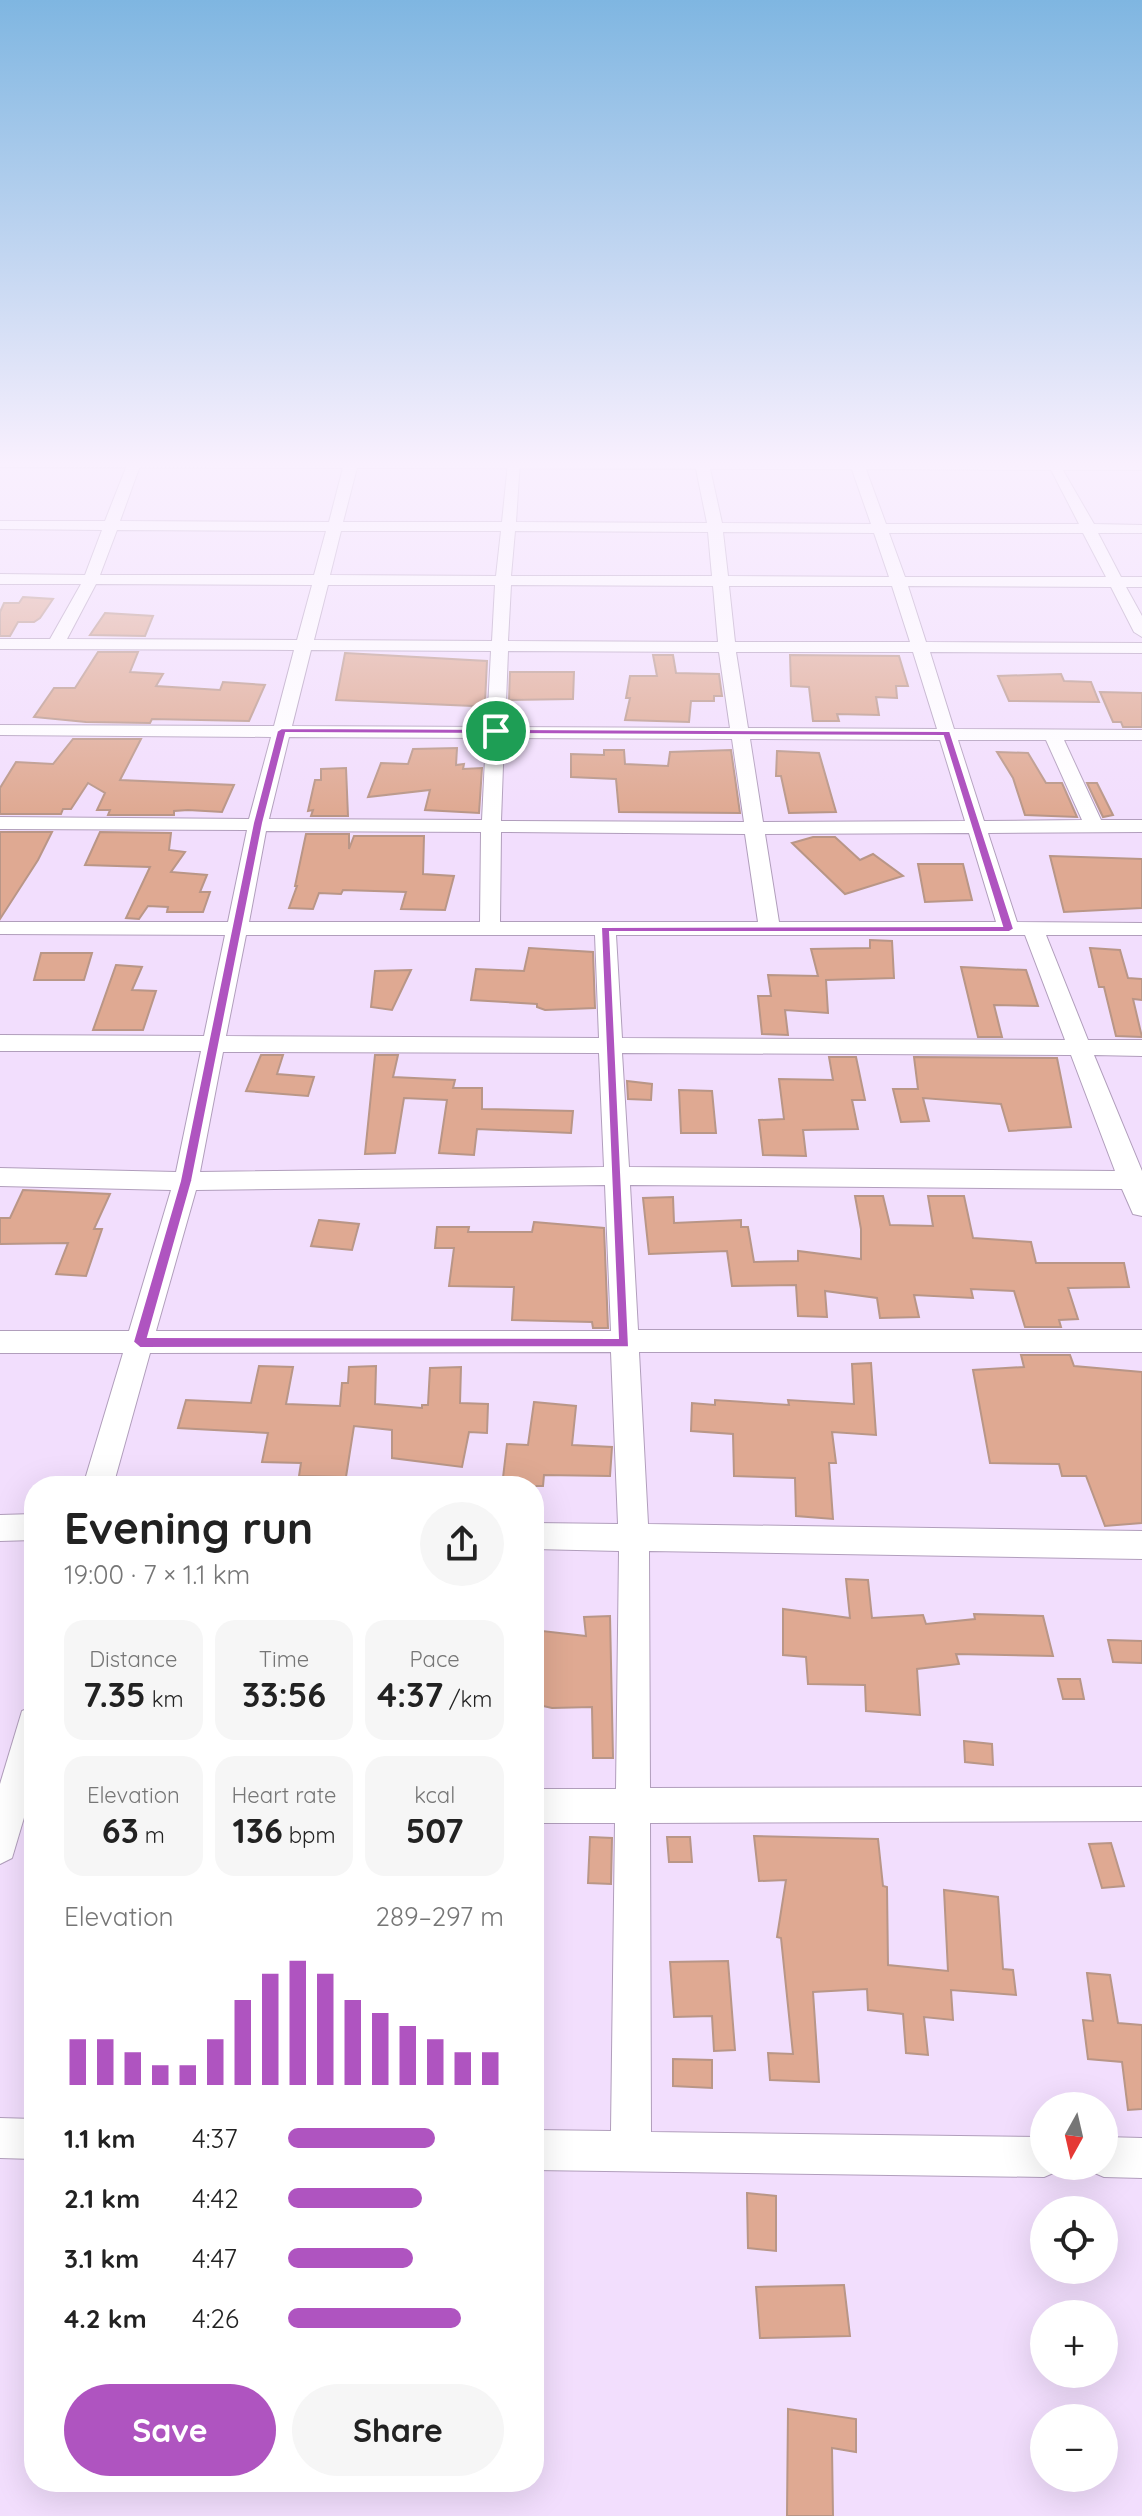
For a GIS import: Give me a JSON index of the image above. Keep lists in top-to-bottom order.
{
  "north": "bottom",
  "page": {
    "heading": ["Evening run", "19:00 · 7 × 1.1 km"],
    "stats": [
      ["Distance", "7.35 km"],
      ["Time", "33:56"],
      ["Pace", "4:37 /km"],
      ["Elevation", "63 m"],
      ["Heart rate", "136 bpm"],
      ["kcal", "507"]
    ],
    "chart": ["Elevation", "289–297 m"],
    "map_buttons": ["+", "−"],
    "list": [
      {
        "name": "1.1 km",
        "note": "4:37"
      },
      {
        "name": "2.1 km",
        "note": "4:42"
      },
      {
        "name": "3.1 km",
        "note": "4:47"
      },
      {
        "name": "4.2 km",
        "note": "4:26"
      }
    ],
    "buttons": ["Save", "Share"]
  }
}
